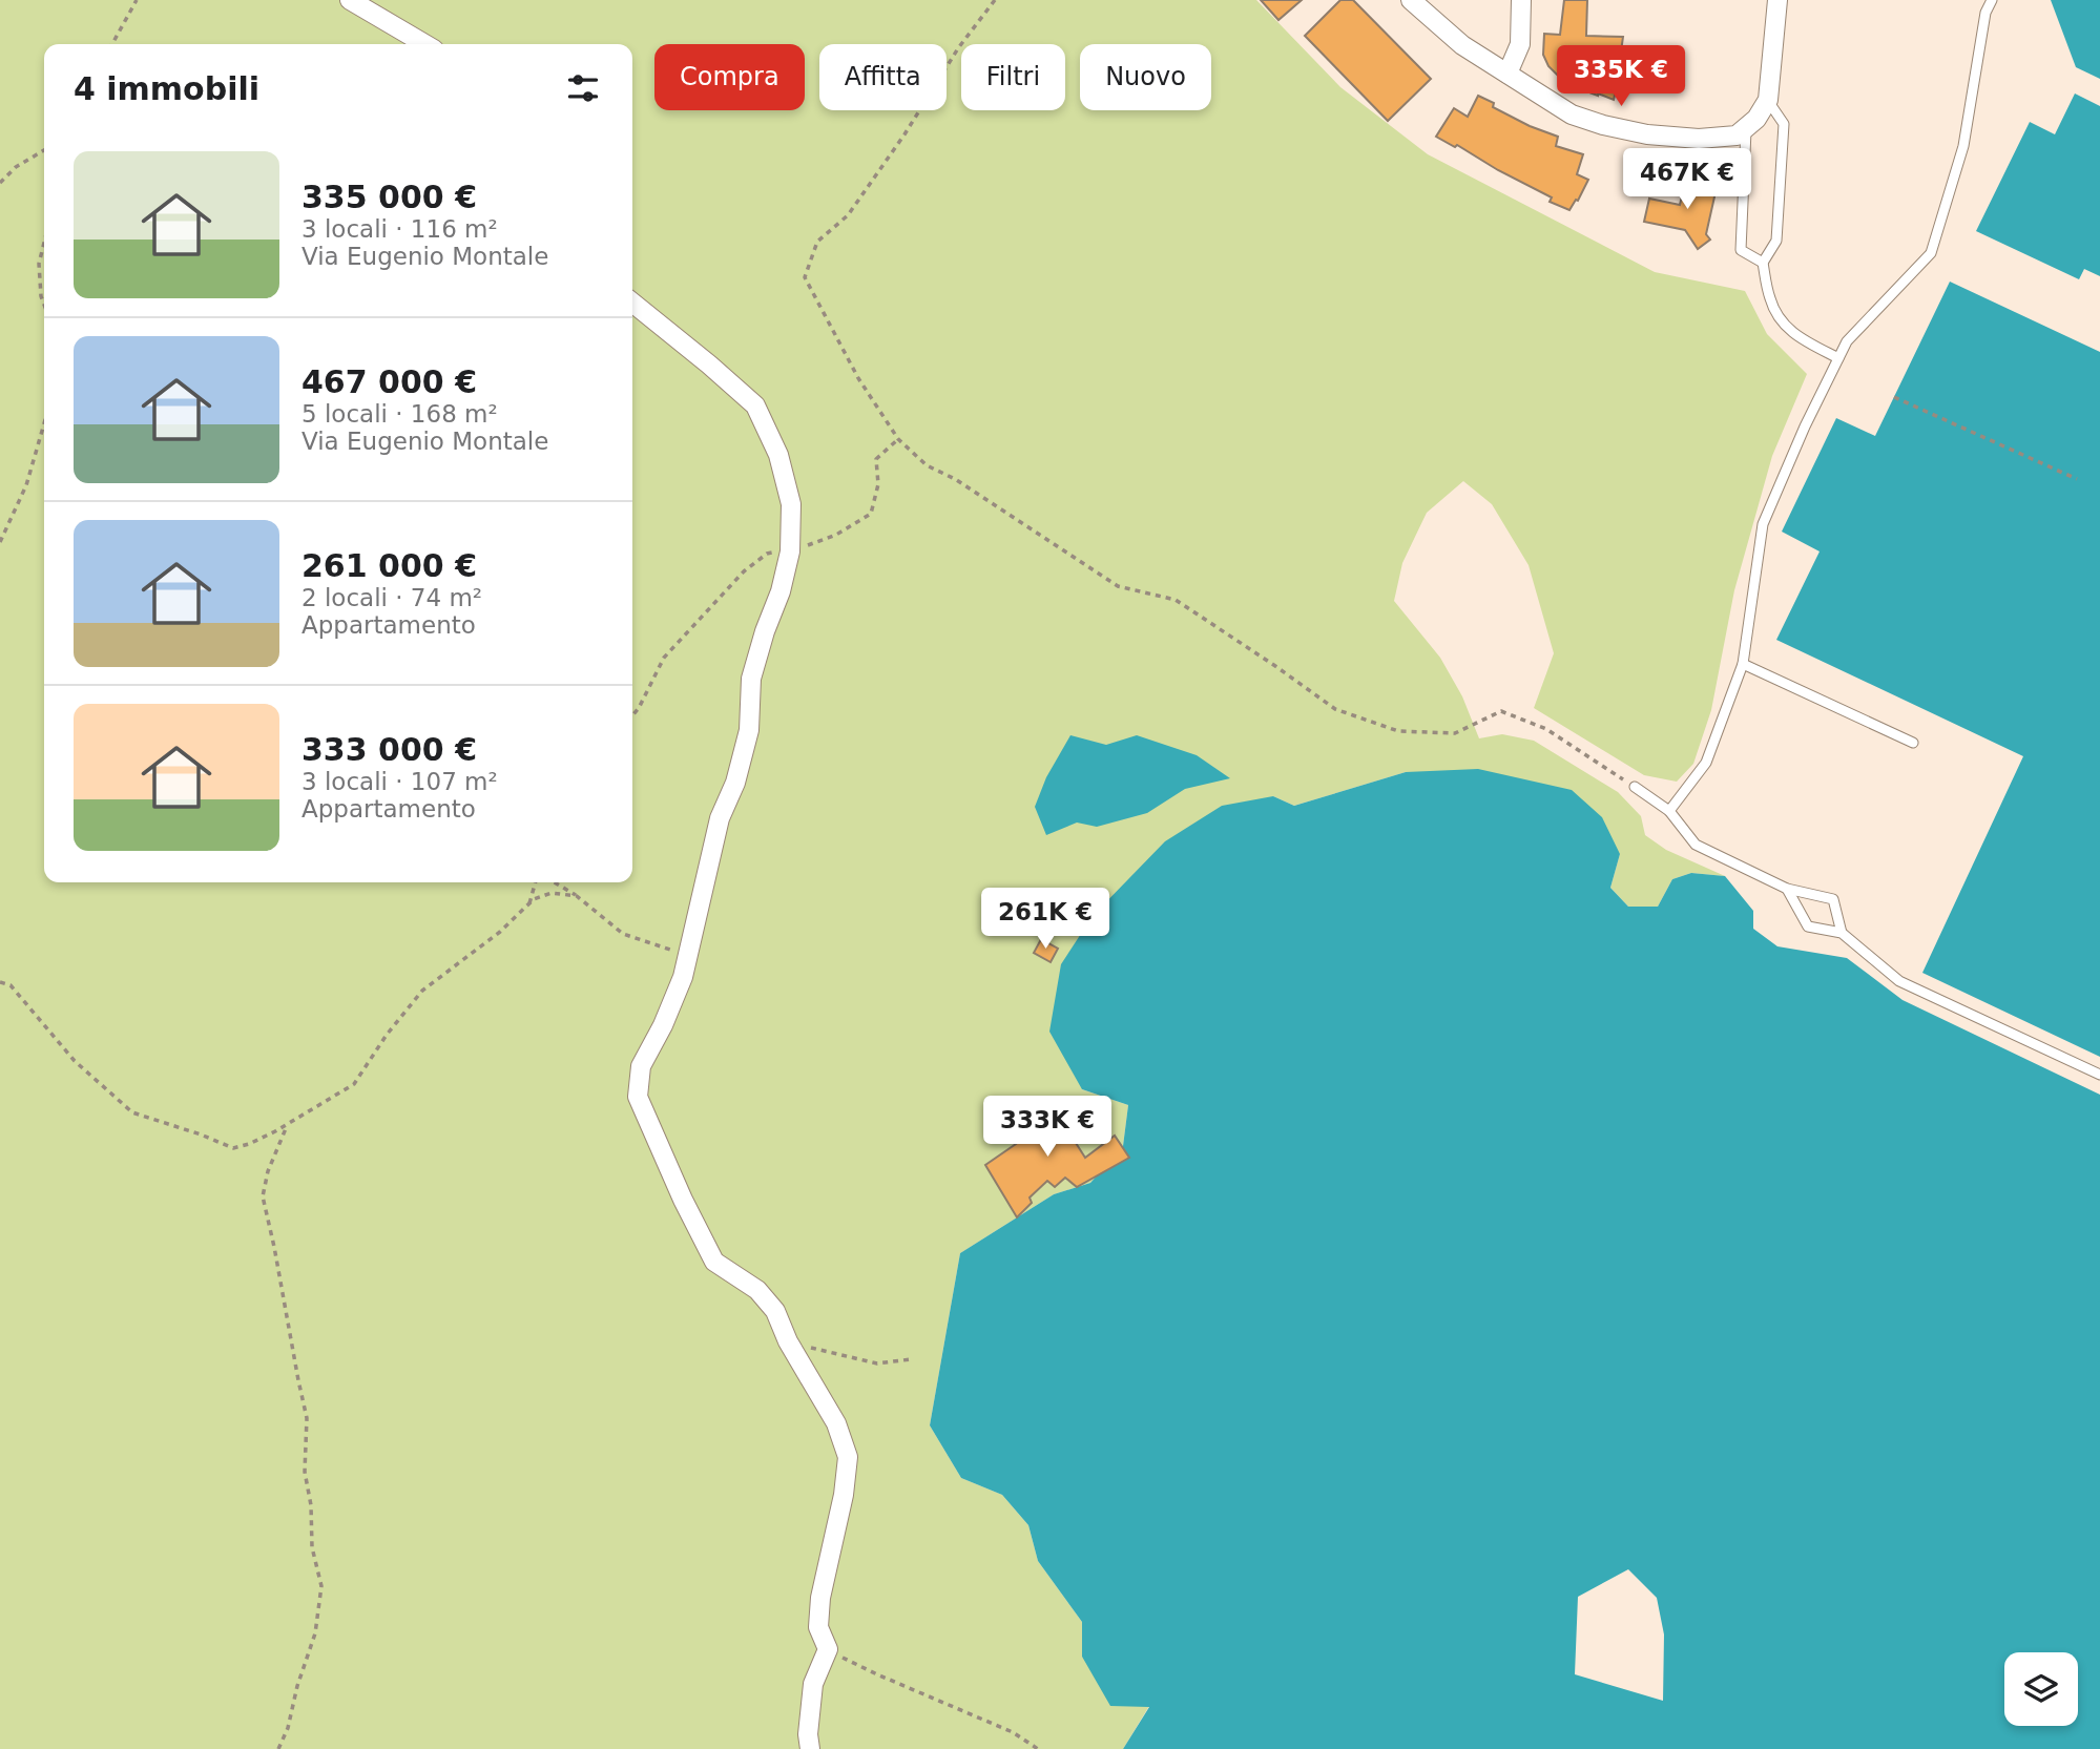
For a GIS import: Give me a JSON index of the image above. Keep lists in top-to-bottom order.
{
  "page": {
    "chip": [
      "Compra",
      "Affitta",
      "Filtri",
      "Nuovo"
    ],
    "heading": "4 immobili",
    "price": [
      "335K €",
      "467K €",
      "261K €",
      "333K €"
    ],
    "list": [
      {
        "name": "335 000 €",
        "note": "3 locali · 116 m² · Via Eugenio Montale"
      },
      {
        "name": "467 000 €",
        "note": "5 locali · 168 m² · Via Eugenio Montale"
      },
      {
        "name": "261 000 €",
        "note": "2 locali · 74 m² · Appartamento"
      },
      {
        "name": "333 000 €",
        "note": "3 locali · 107 m² · Appartamento"
      }
    ]
  }
}
